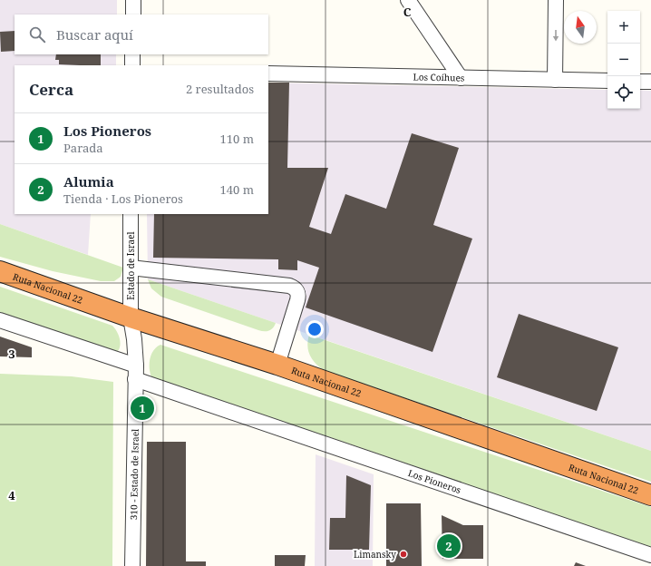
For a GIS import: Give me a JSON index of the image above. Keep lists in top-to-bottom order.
{
  "streets": {
    "highway": ["Ruta Nacional 22"],
    "street": [
      "Los Coíhues",
      "Estado de Israel",
      "310 - Estado de Israel",
      "Los Pioneros"
    ]
  },
  "crossings": [
    ["Estado de Israel", "Ruta Nacional 22"],
    ["Estado de Israel", "310 - Estado de Israel"],
    ["Ruta Nacional 22", "310 - Estado de Israel"],
    ["310 - Estado de Israel", "Los Pioneros"]
  ],
  "places": ["Limansky"],
  "north": "top",
  "page": {
    "map_buttons": ["+", "−"],
    "search": "Buscar aquí",
    "heading": ["Cerca", "2 resultados"],
    "list": [
      {
        "mark": "1",
        "name": "Los Pioneros",
        "note": "Parada",
        "value": "110 m"
      },
      {
        "mark": "2",
        "name": "Alumia",
        "note": "Tienda · Los Pioneros",
        "value": "140 m"
      }
    ],
    "pins": ["1", "2"]
  },
  "grid": {
    "columns": ["C"],
    "rows": ["3", "4"]
  }
}
